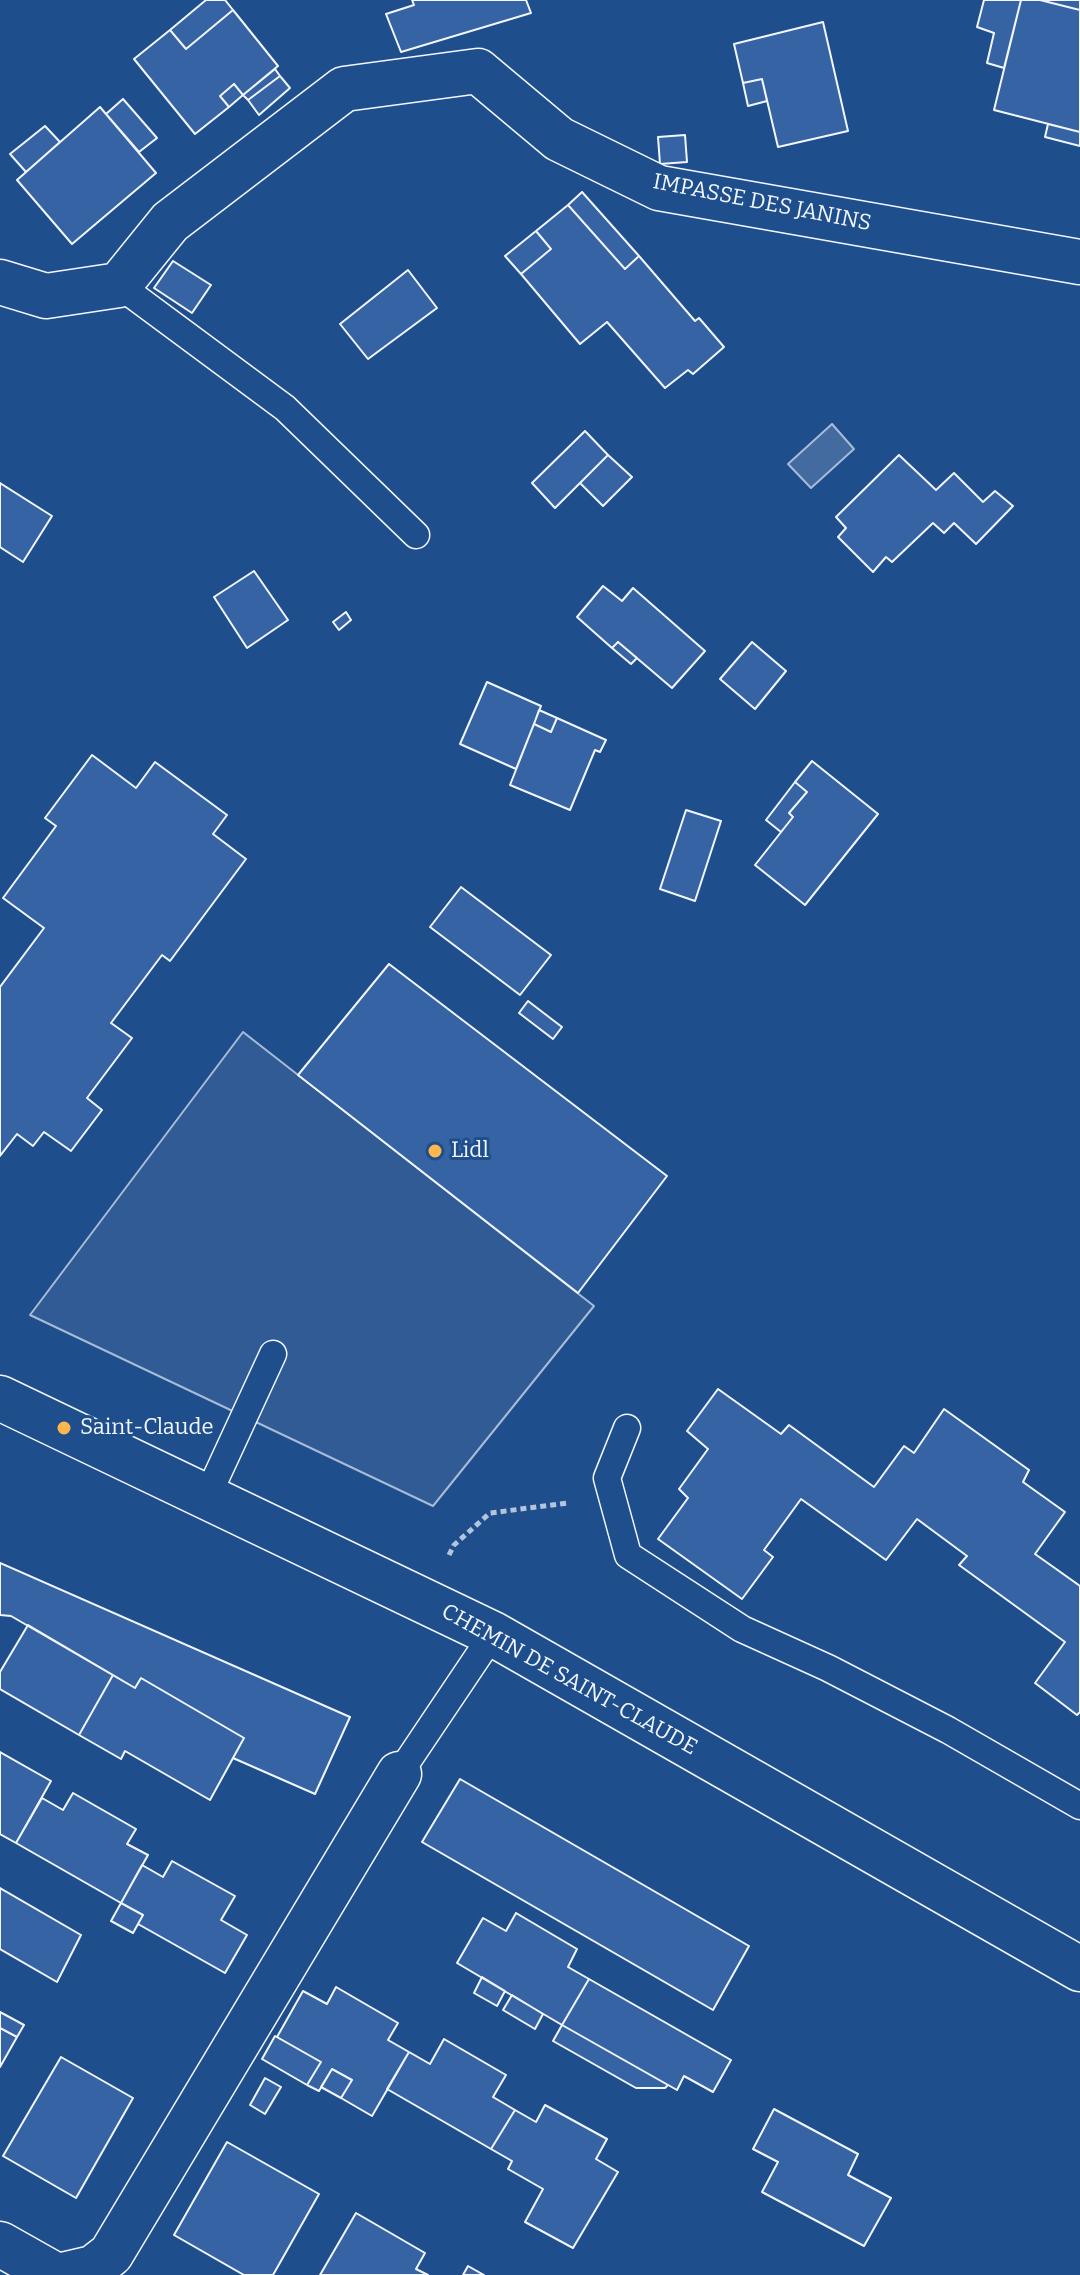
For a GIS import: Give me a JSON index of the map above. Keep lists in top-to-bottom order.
{
  "streets": {
    "street": ["IMPASSE DES JANINS", "CHEMIN DE SAINT-CLAUDE"]
  },
  "places": ["Lidl", "Saint-Claude"]
}
